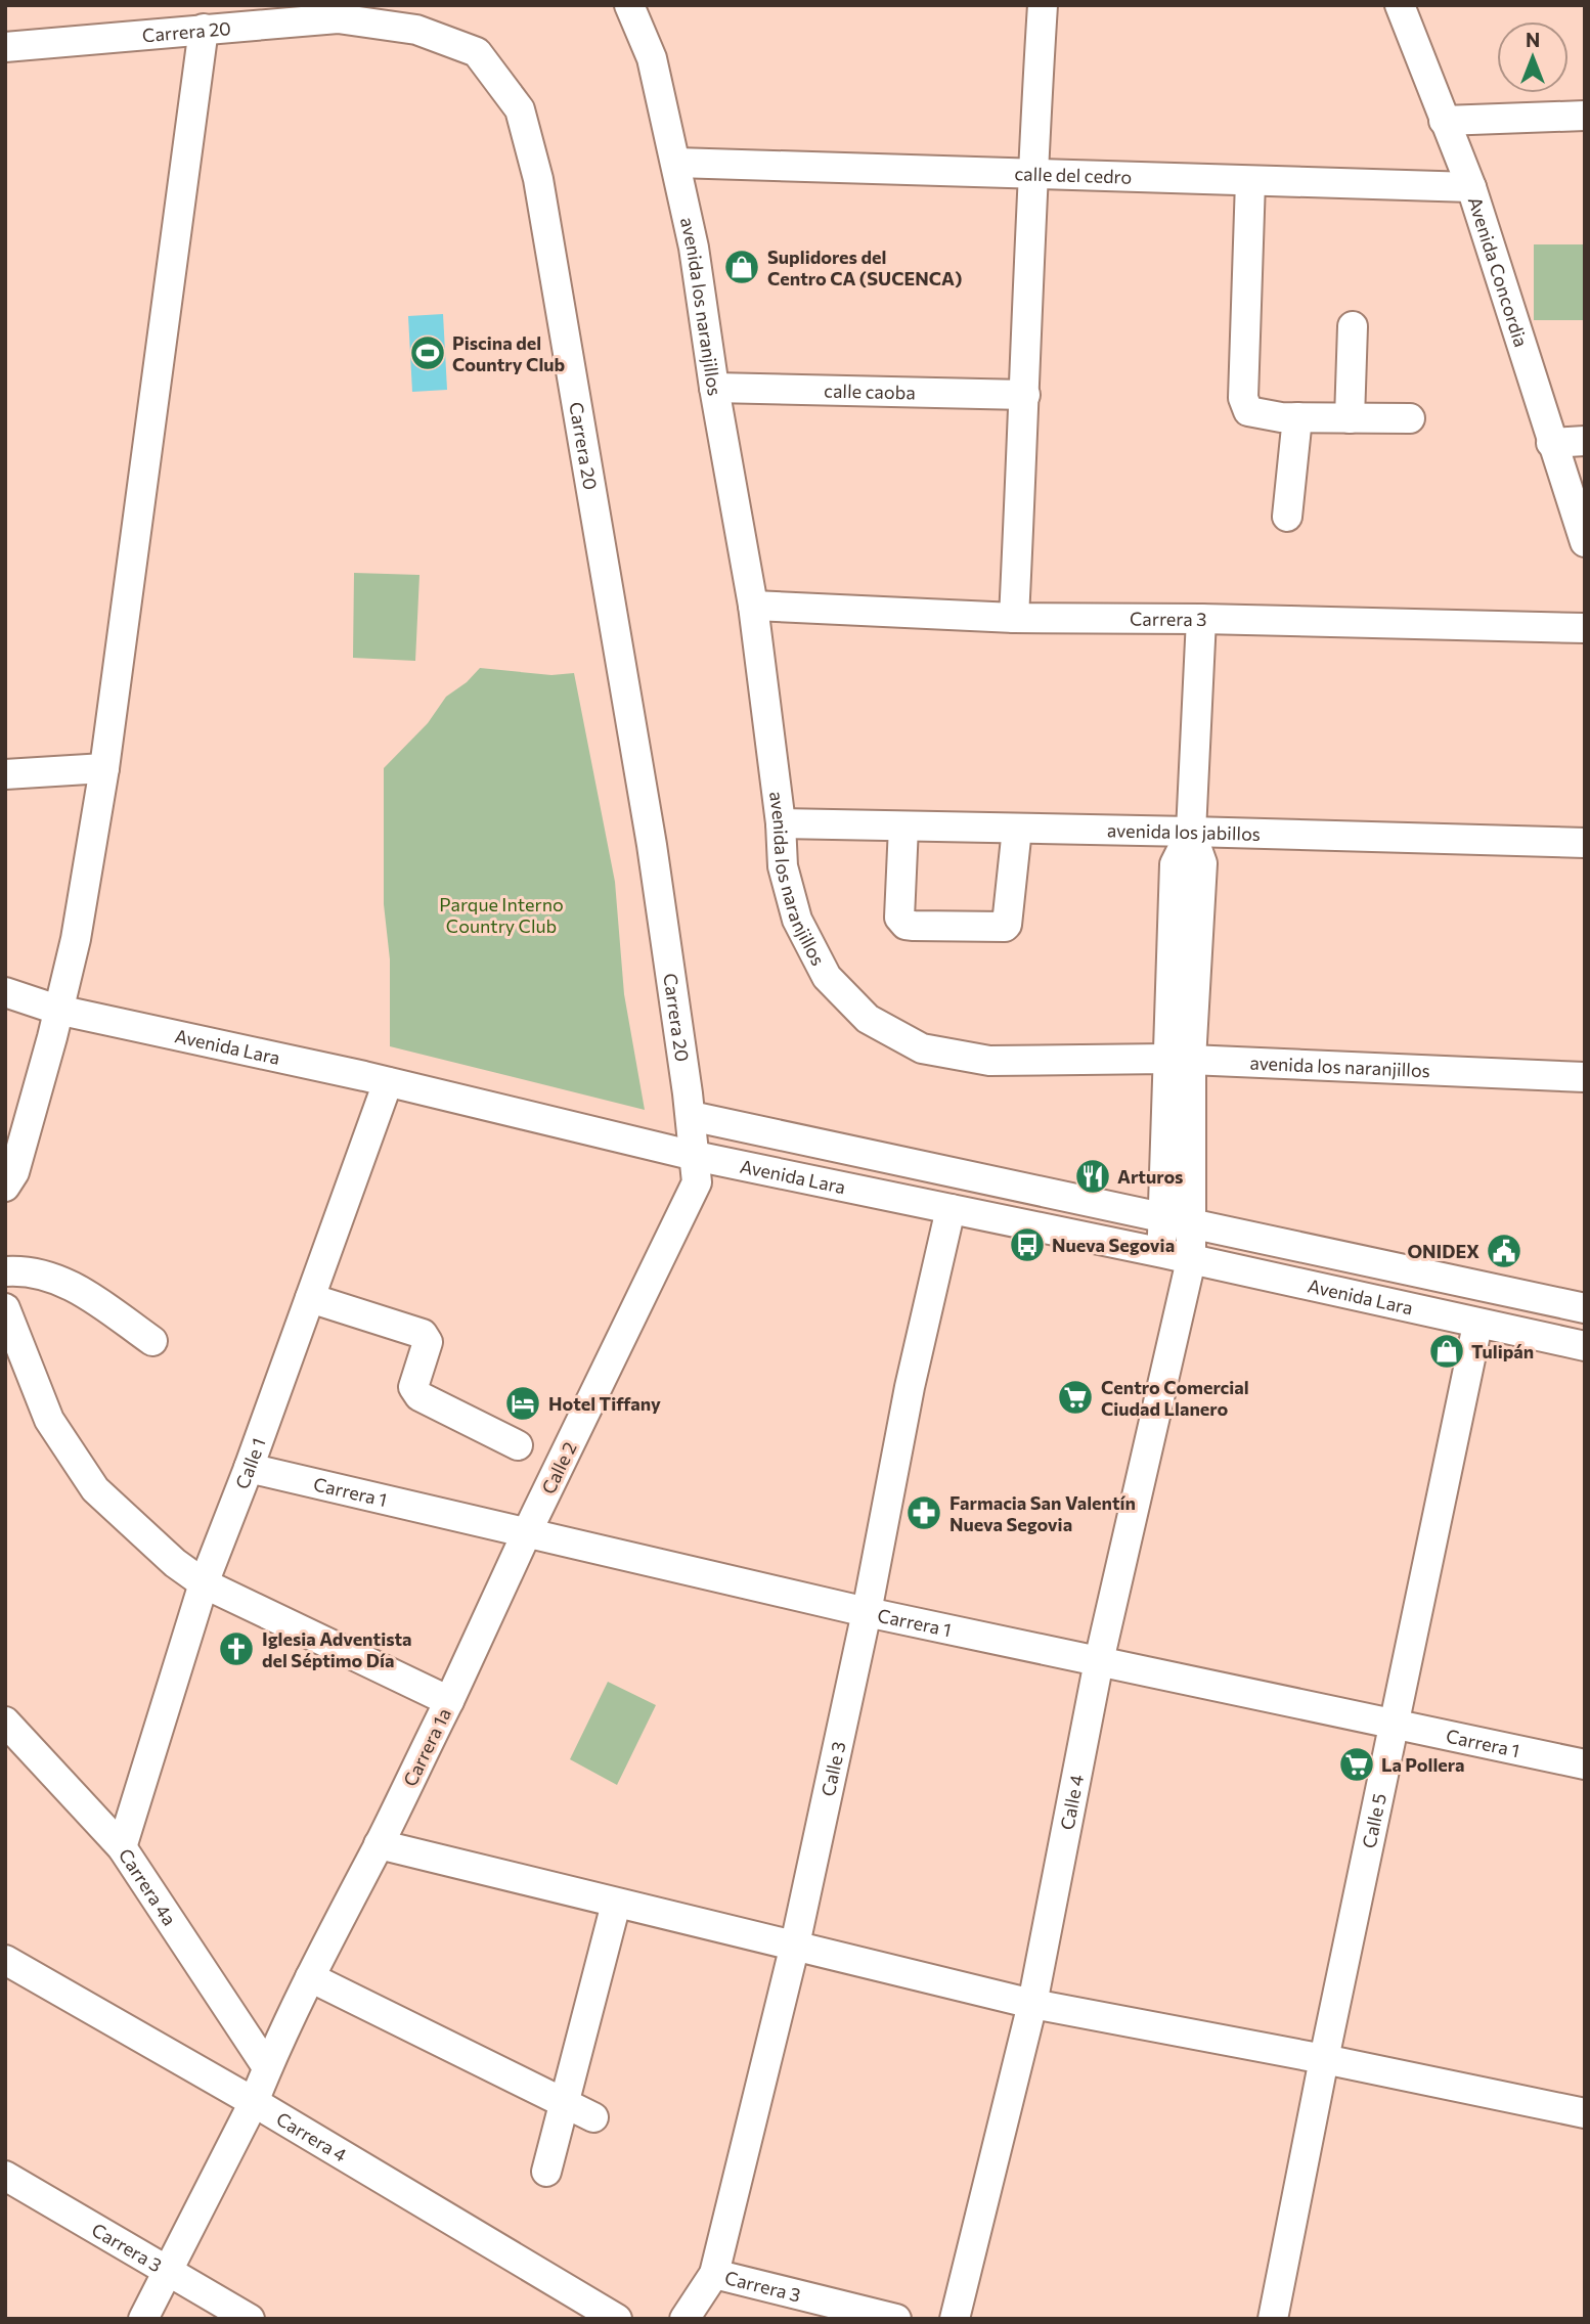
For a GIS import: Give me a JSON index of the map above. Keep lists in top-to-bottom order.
{
  "streets": {
    "street": [
      "Carrera 20",
      "calle del cedro",
      "Avenida Concordia",
      "avenida los naranjillos",
      "calle caoba",
      "Carrera 3",
      "avenida los jabillos",
      "Avenida Lara",
      "Calle 1",
      "Calle 2",
      "Carrera 1",
      "Carrera 1a",
      "Calle 3",
      "Calle 4",
      "Calle 5",
      "Carrera 4a",
      "Carrera 4"
    ]
  },
  "crossings": [
    ["Carrera 20", "Avenida Lara"],
    ["Carrera 20", "Calle 2"],
    ["calle del cedro", "Avenida Concordia"],
    ["calle del cedro", "avenida los naranjillos"],
    ["avenida los naranjillos", "calle caoba"],
    ["avenida los naranjillos", "Carrera 3"],
    ["avenida los naranjillos", "avenida los jabillos"],
    ["avenida los naranjillos", "Calle 4"],
    ["Carrera 3", "Carrera 1a"],
    ["Carrera 3", "Calle 3"],
    ["Avenida Lara", "Calle 1"],
    ["Avenida Lara", "Calle 2"],
    ["Avenida Lara", "Calle 3"],
    ["Avenida Lara", "Calle 4"],
    ["Avenida Lara", "Calle 5"],
    ["Calle 1", "Carrera 1"],
    ["Calle 1", "Carrera 1a"],
    ["Calle 1", "Carrera 4a"],
    ["Calle 2", "Carrera 1"],
    ["Calle 2", "Carrera 1a"],
    ["Carrera 1", "Calle 3"],
    ["Carrera 1", "Calle 4"],
    ["Carrera 1", "Calle 5"],
    ["Carrera 1a", "Carrera 4a"],
    ["Carrera 1a", "Carrera 4"]
  ],
  "parks": ["Parque Interno Country Club"],
  "places": {
    "shop": ["Suplidores del Centro CA (SUCENCA)", "Tulipán"],
    "sports": ["Piscina del Country Club"],
    "restaurant": ["Arturos"],
    "bus stop": ["Nueva Segovia"],
    "public building": ["ONIDEX"],
    "supermarket": ["Centro Comercial Ciudad Llanero", "La Pollera"],
    "hotel": ["Hotel Tiffany"],
    "pharmacy": ["Farmacia San Valentín Nueva Segovia"],
    "church": ["Iglesia Adventista del Séptimo Día"]
  },
  "north": "top"
}
